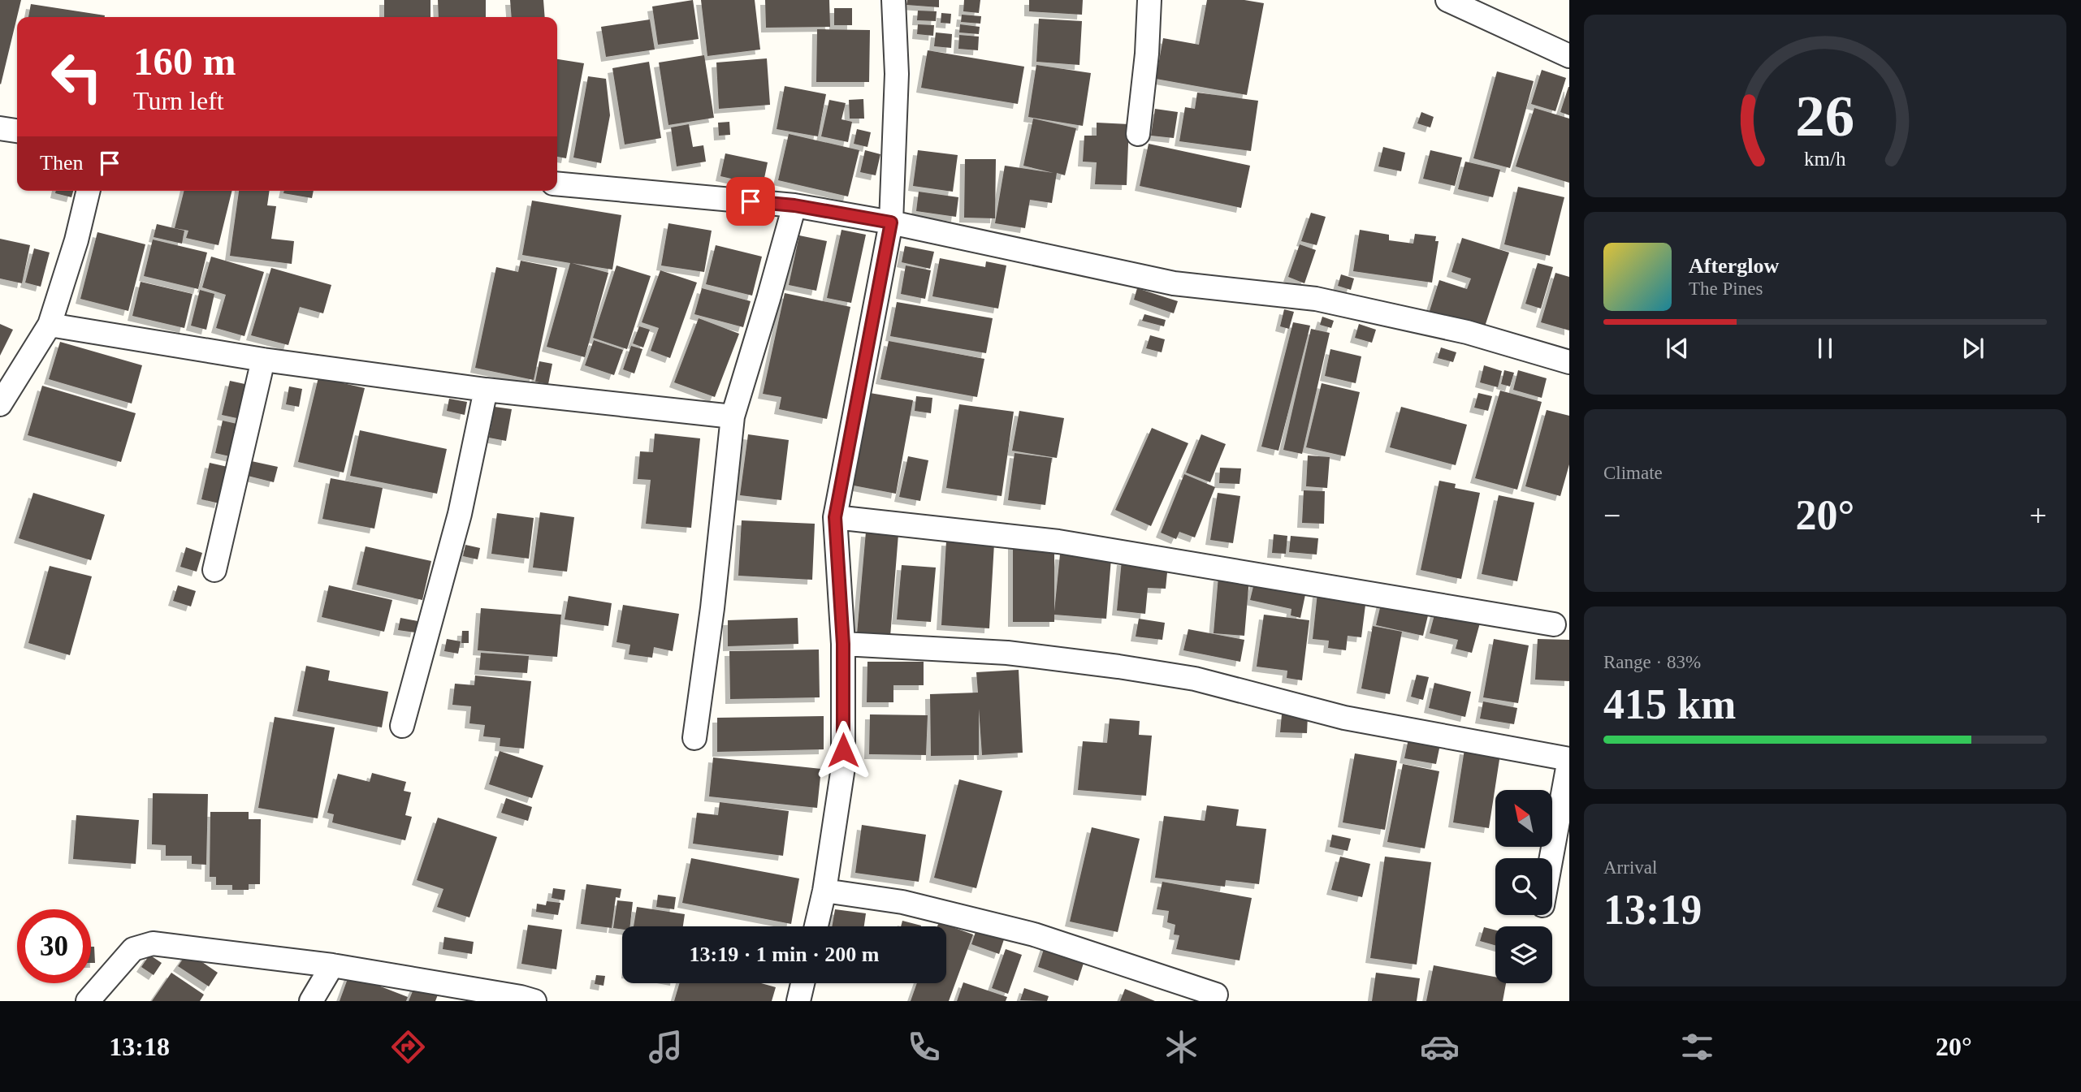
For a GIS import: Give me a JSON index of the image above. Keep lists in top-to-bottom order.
{
  "north": "top left",
  "page": {
    "turn": ["160 m", "Turn left"],
    "then": "Then",
    "song": ["Afterglow", "The Pines"],
    "tile": [
      "Climate",
      ["Range · 83%", "415 km"],
      ["Arrival", "13:19"]
    ],
    "heat": ["−", "20°", "+"],
    "limit": "30",
    "trip": "13:19 · 1 min · 200 m",
    "tabs": ["13:18", "20°"],
    "gauge": ["26", "km/h"]
  }
}
